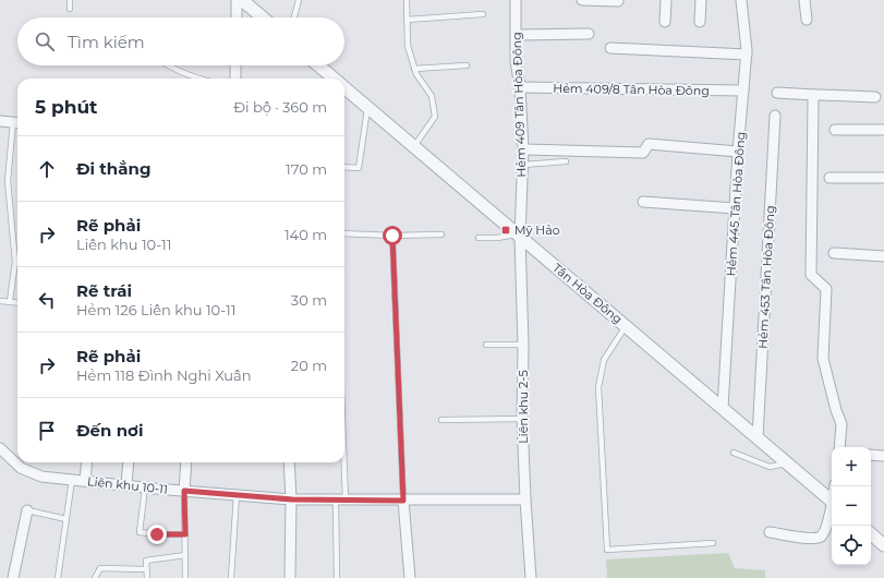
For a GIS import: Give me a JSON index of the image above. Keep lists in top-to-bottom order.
{
  "streets": {
    "street": [
      "Hẻm 409/8 Tân Hòa Đông",
      "Hẻm 409 Tân Hòa Đông",
      "Hẻm 445 Tân Hòa Đông",
      "Hẻm 453 Tân Hòa Đông",
      "Tân Hòa Đông",
      "Liên khu 2-5",
      "Liên khu 10-11"
    ]
  },
  "crossings": [
    ["Hẻm 409/8 Tân Hòa Đông", "Hẻm 409 Tân Hòa Đông"],
    ["Hẻm 409/8 Tân Hòa Đông", "Hẻm 445 Tân Hòa Đông"],
    ["Hẻm 409 Tân Hòa Đông", "Tân Hòa Đông"],
    ["Hẻm 409 Tân Hòa Đông", "Liên khu 2-5"],
    ["Hẻm 445 Tân Hòa Đông", "Tân Hòa Đông"],
    ["Hẻm 453 Tân Hòa Đông", "Tân Hòa Đông"],
    ["Tân Hòa Đông", "Liên khu 2-5"],
    ["Liên khu 2-5", "Liên khu 10-11"]
  ],
  "places": {
    "transit": ["Mỹ Hảo"]
  },
  "page": {
    "search": "Tìm kiếm",
    "heading": ["5 phút", "Đi bộ · 360 m"],
    "list": [
      ["Đi thẳng", "170 m"],
      ["Rẽ phải", "Liên khu 10-11", "140 m"],
      ["Rẽ trái", "Hẻm 126 Liên khu 10-11", "30 m"],
      ["Rẽ phải", "Hẻm 118 Đình Nghi Xuân", "20 m"],
      "Đến nơi"
    ],
    "map_buttons": ["+", "−"]
  }
}
